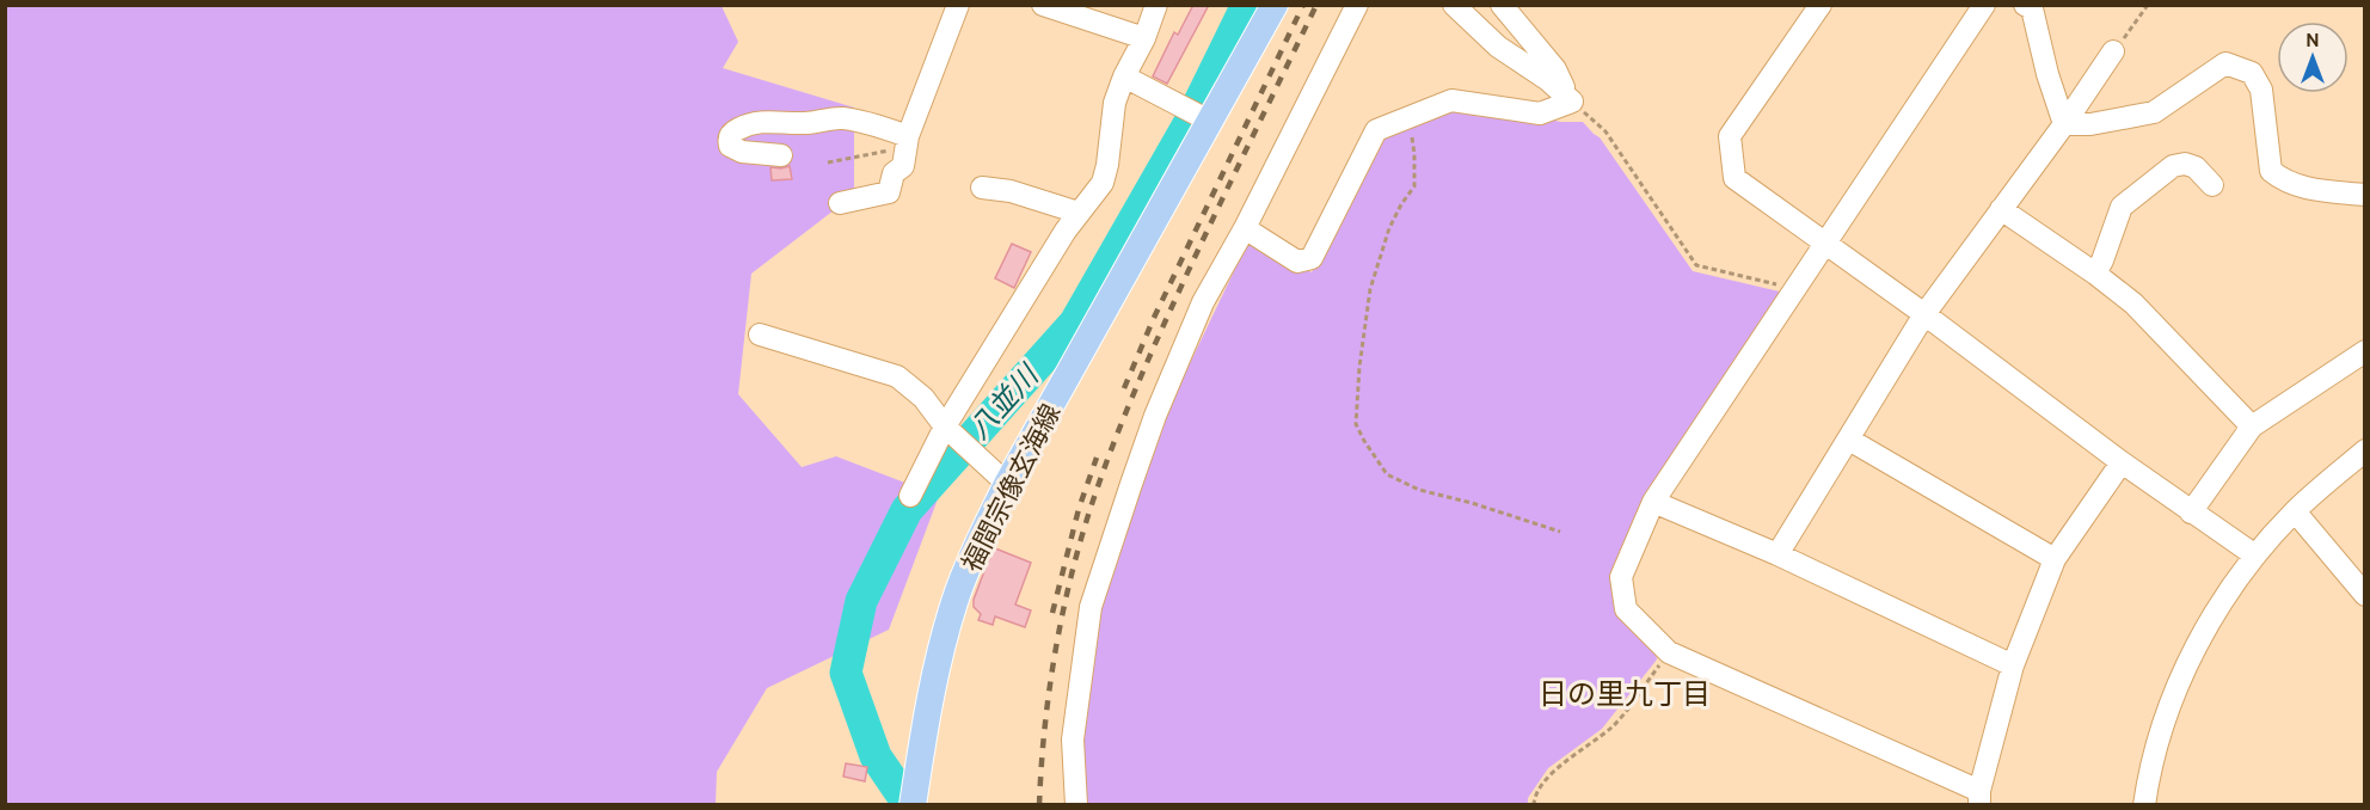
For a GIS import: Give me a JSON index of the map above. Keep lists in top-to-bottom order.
{
  "streets": {
    "main road": ["福間宗像玄海線"]
  },
  "districts": ["日の里九丁目"],
  "water": ["八並川"],
  "north": "top"
}
